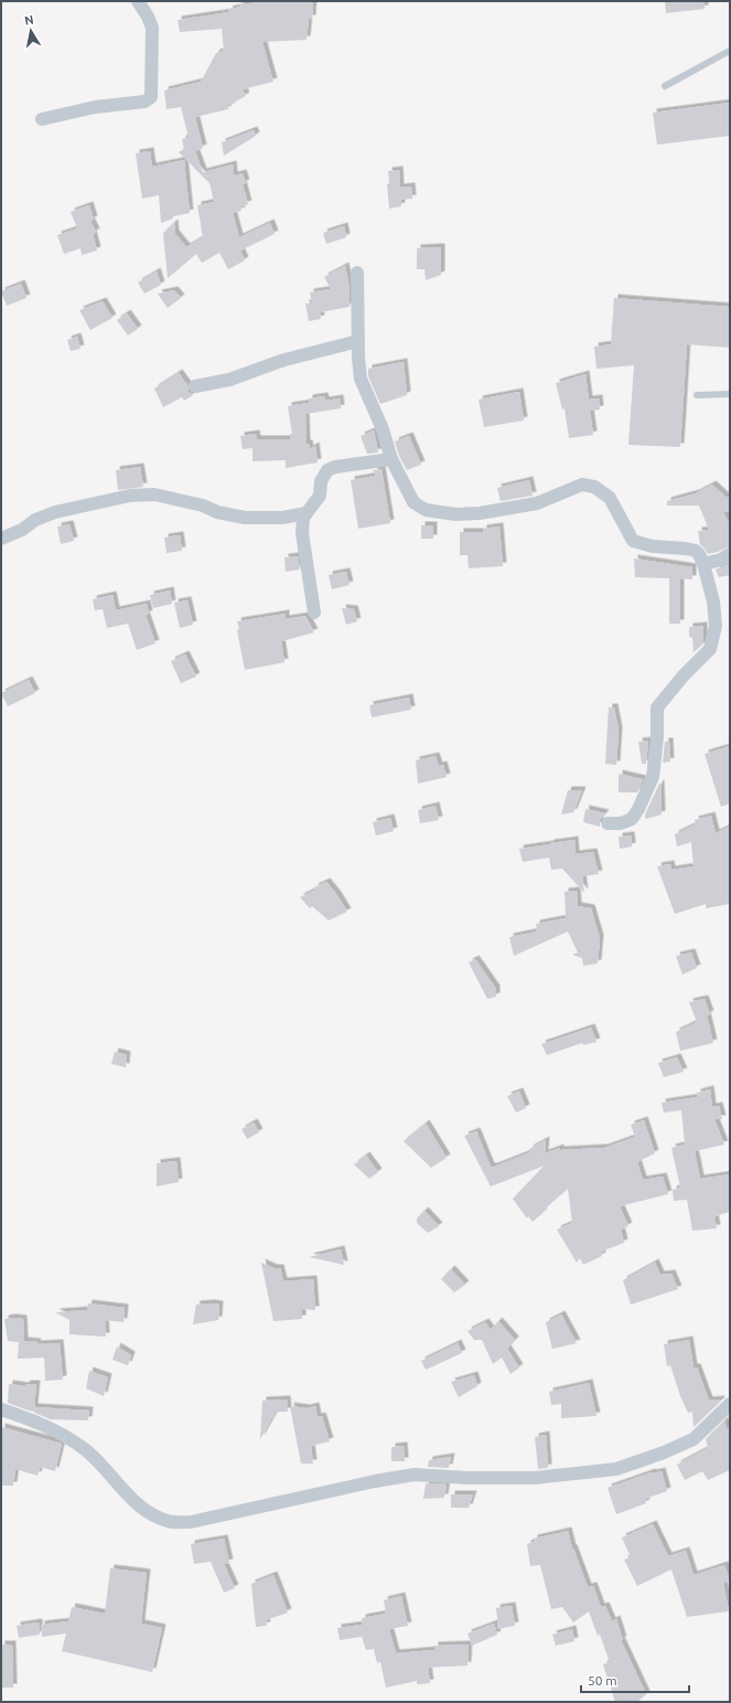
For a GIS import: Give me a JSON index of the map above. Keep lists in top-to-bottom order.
{
  "scale_bar": "50 m",
  "north": "top"
}
